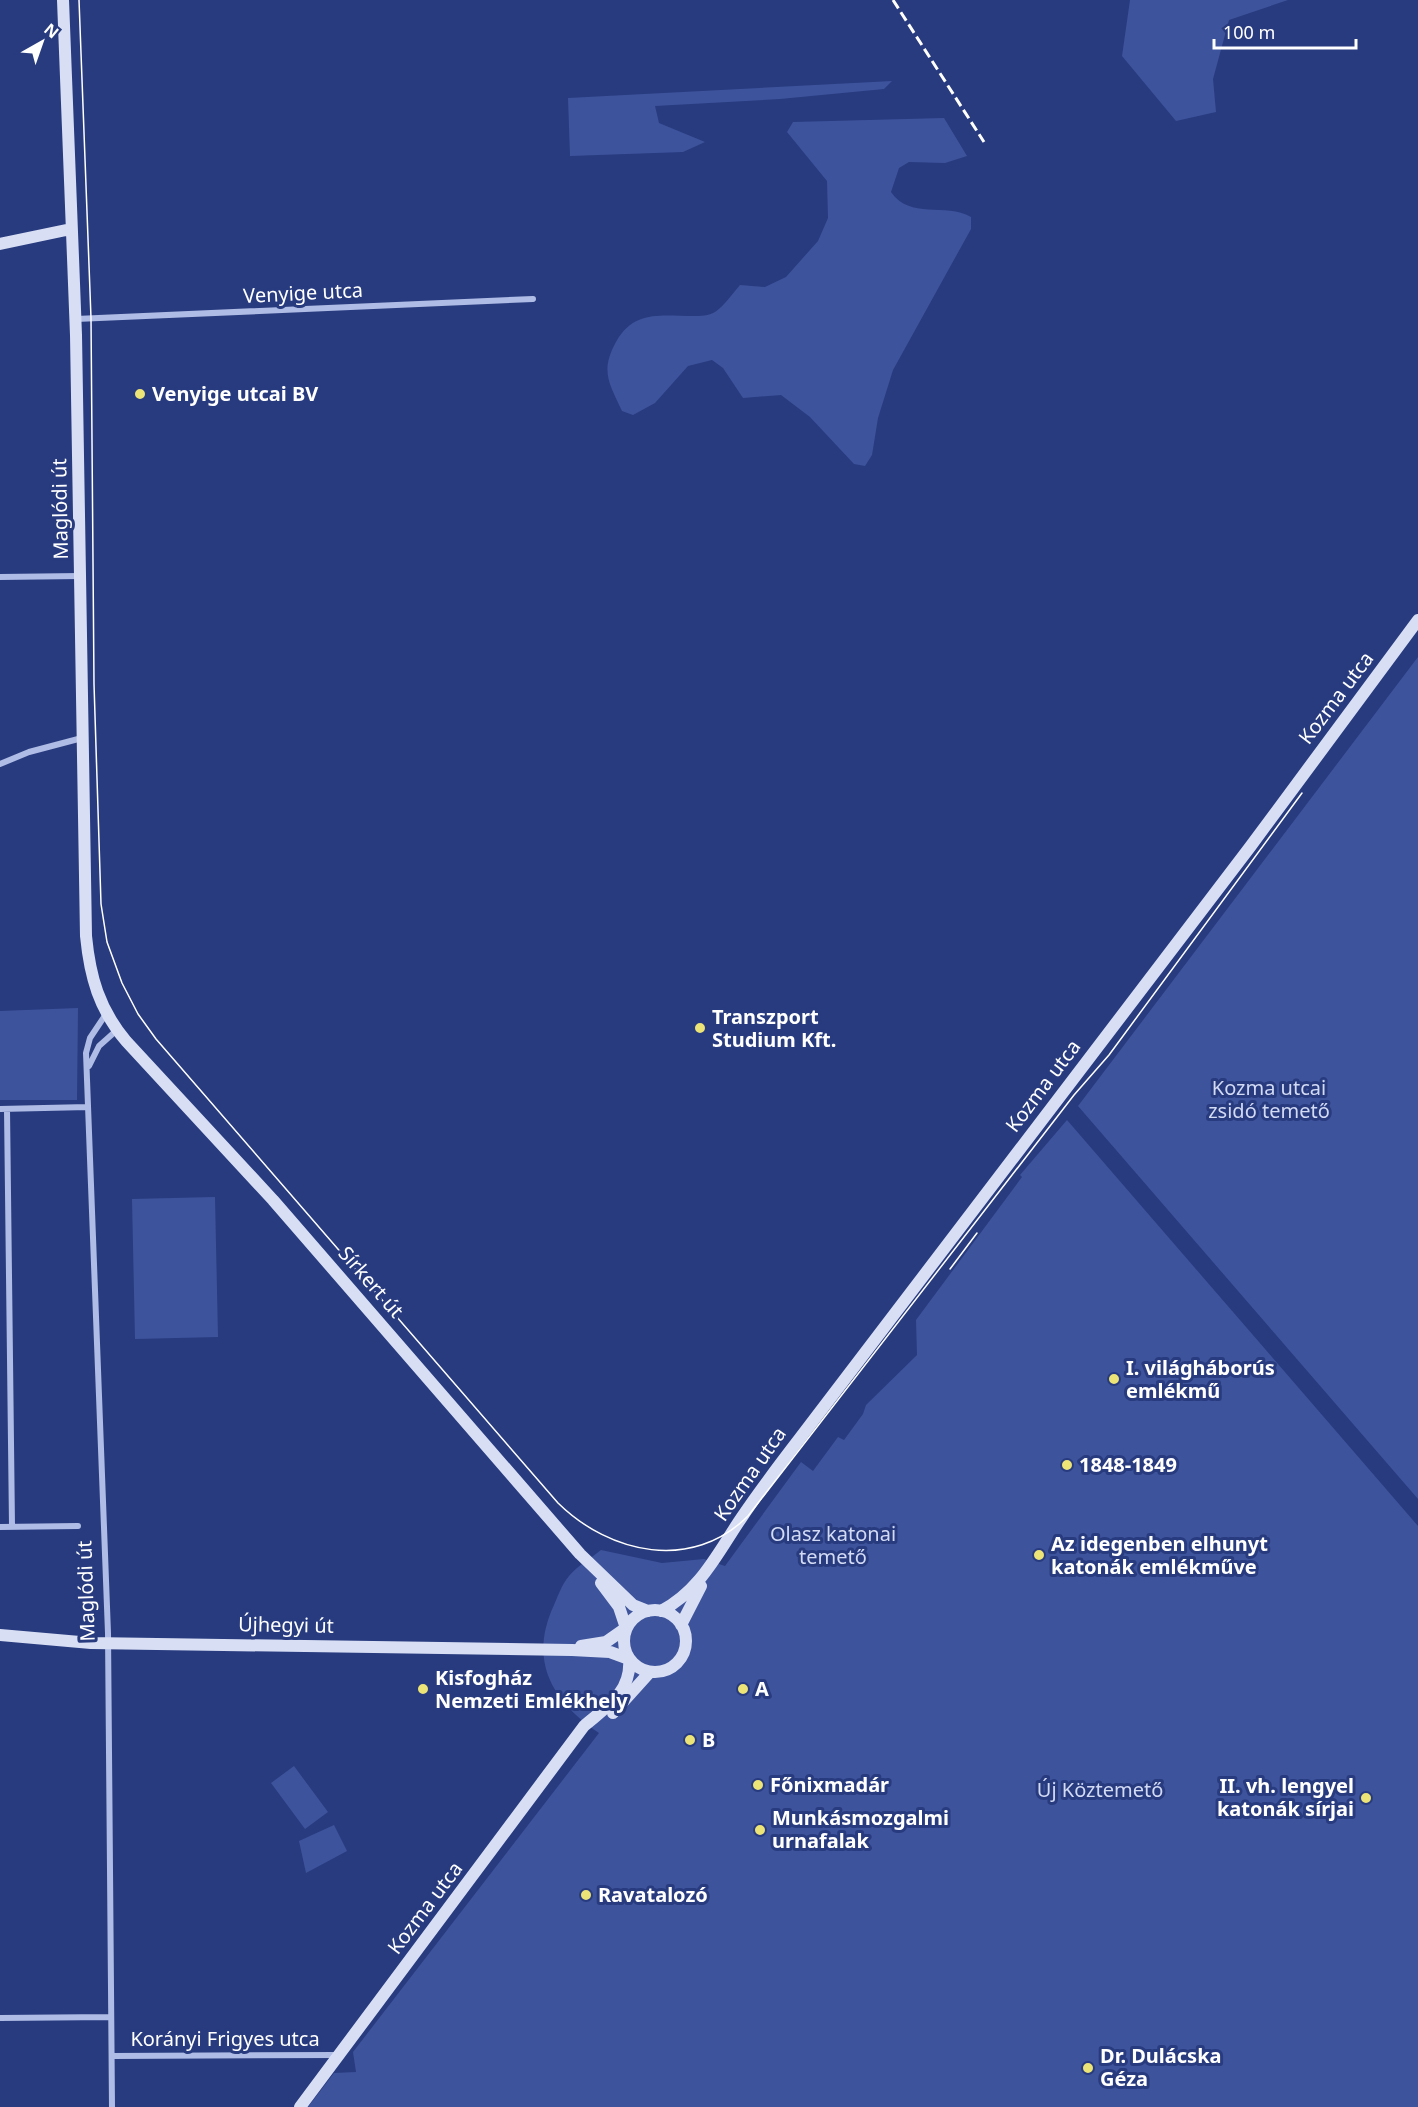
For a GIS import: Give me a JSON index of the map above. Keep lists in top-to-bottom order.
{
  "streets": {
    "street": [
      "Venyige utca",
      "Maglódi út",
      "Kozma utca",
      "Sírkert út",
      "Újhegyi út",
      "Korányi Frigyes utca"
    ]
  },
  "crossings": [
    ["Venyige utca", "Maglódi út"],
    ["Maglódi út", "Sírkert út"],
    ["Maglódi út", "Újhegyi út"],
    ["Maglódi út", "Korányi Frigyes utca"],
    ["Kozma utca", "Sírkert út"],
    ["Kozma utca", "Újhegyi út"],
    ["Kozma utca", "Korányi Frigyes utca"],
    ["Sírkert út", "Újhegyi út"]
  ],
  "parks": ["Kozma utcai zsidó temető", "Olasz katonai temető", "Új Köztemető"],
  "places": [
    "Venyige utcai BV",
    "Transzport Studium Kft.",
    "I. világháborús emlékmű",
    "1848-1849",
    "Az idegenben elhunyt katonák emlékműve",
    "Kisfogház Nemzeti Emlékhely",
    "A",
    "B",
    "Főnixmadár",
    "II. vh. lengyel katonák sírjai",
    "Munkásmozgalmi urnafalak",
    "Ravatalozó",
    "Dr. Dulácska Géza"
  ],
  "scale_bar": "100 m",
  "north": "top right"
}
